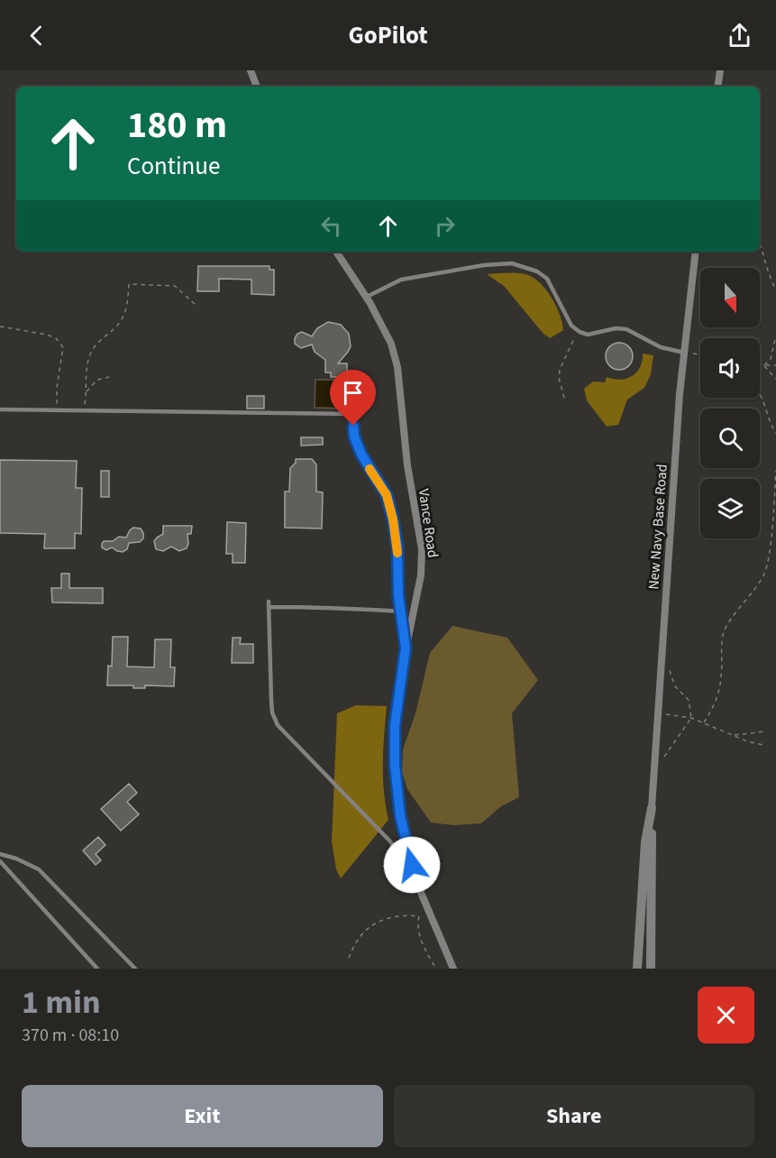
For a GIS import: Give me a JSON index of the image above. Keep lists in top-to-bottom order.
{
  "streets": {
    "street": ["Vance Road", "New Navy Base Road"]
  },
  "north": "bottom",
  "page": {
    "header": "GoPilot",
    "turn": ["180 m", "Continue"],
    "heading": ["1 min", "370 m · 08:10"],
    "buttons": ["Exit", "Share"]
  }
}
